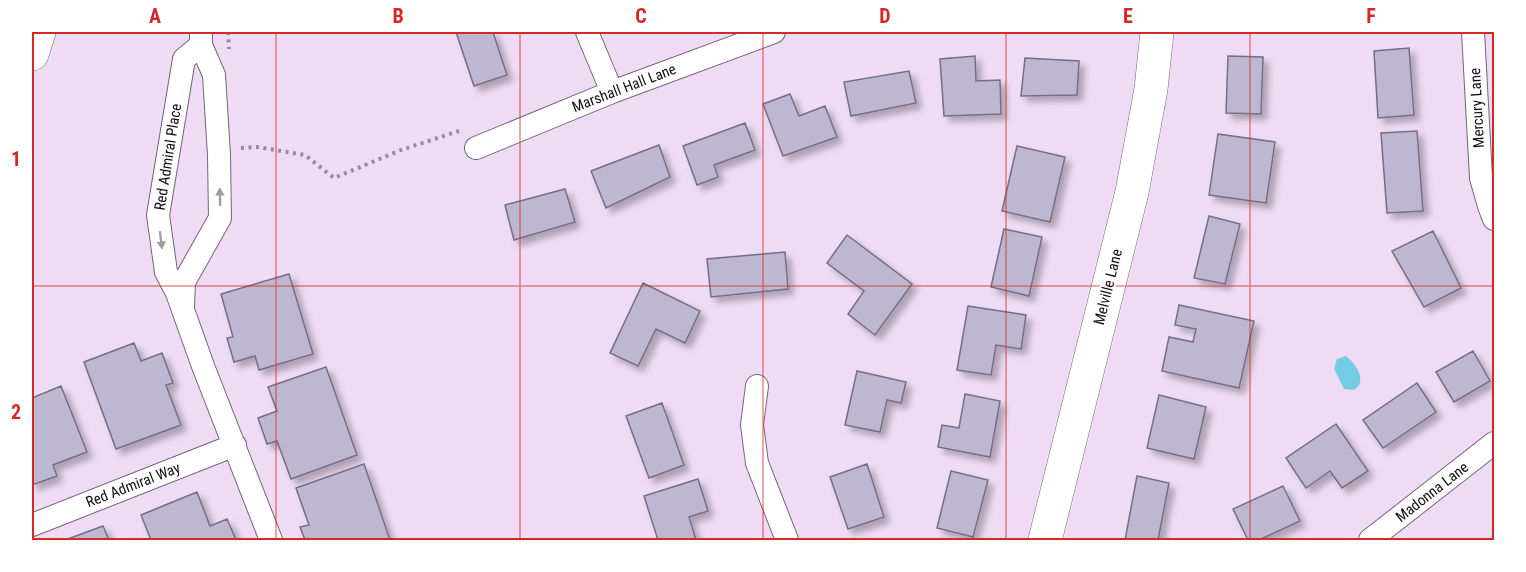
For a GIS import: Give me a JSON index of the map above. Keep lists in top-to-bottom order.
{
  "streets": {
    "street": [
      "Marshall Hall Lane",
      "Mercury Lane",
      "Red Admiral Place",
      "Melville Lane",
      "Red Admiral Way",
      "Madonna Lane"
    ]
  },
  "crossings": [
    ["Red Admiral Place", "Red Admiral Way"]
  ],
  "grid": {
    "columns": [
      "A",
      "B",
      "C",
      "D",
      "E",
      "F"
    ],
    "rows": ["1", "2"]
  }
}
